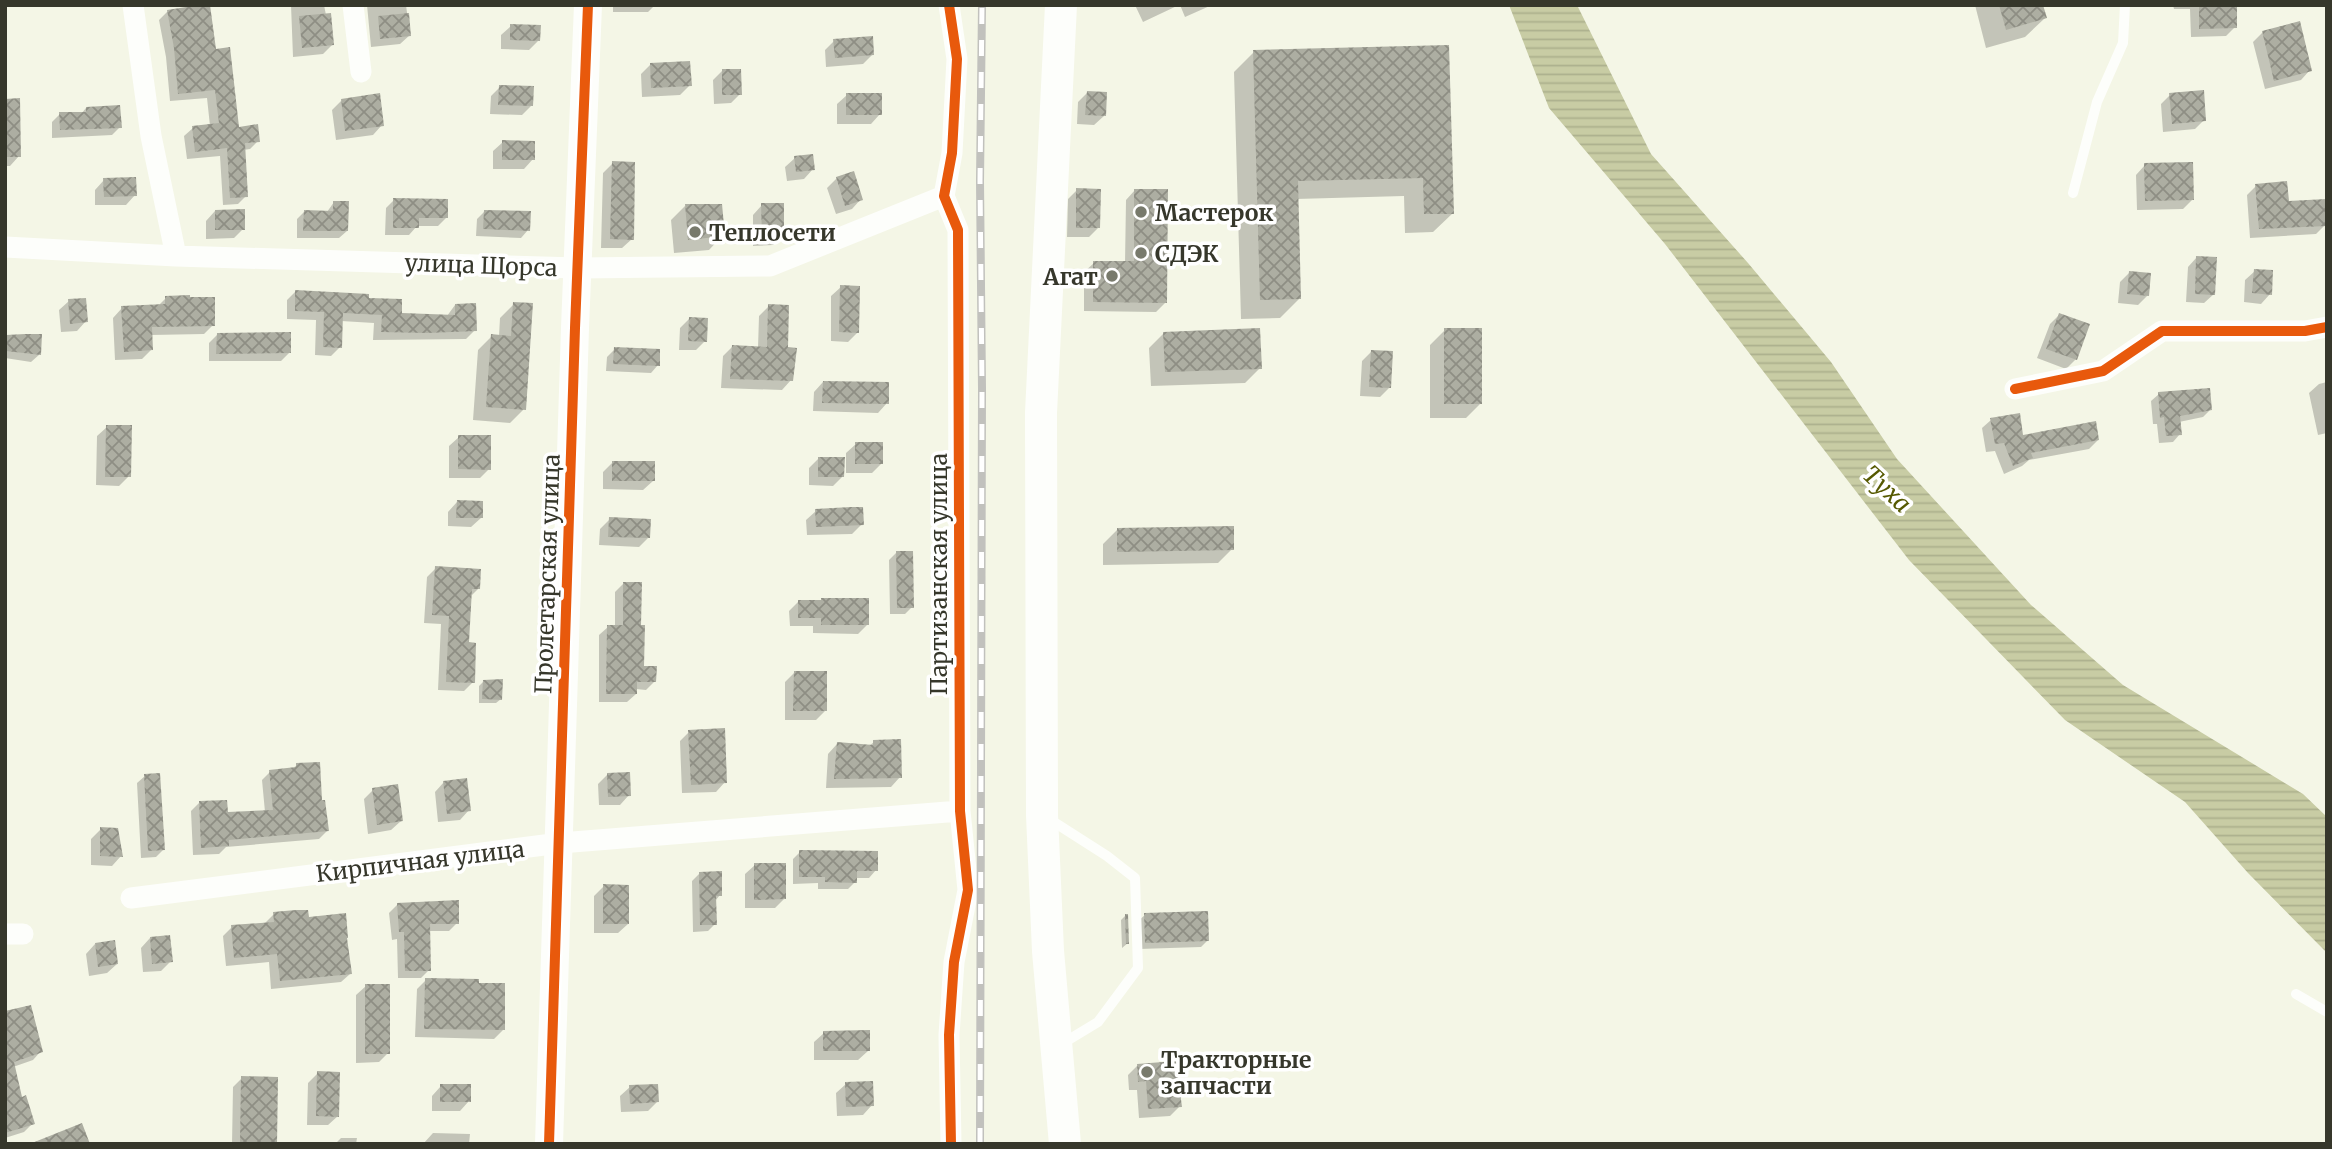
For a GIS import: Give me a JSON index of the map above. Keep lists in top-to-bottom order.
{
  "streets": {
    "street": [
      "улица Щорса",
      "Пролетарская улица",
      "Партизанская улица",
      "Кирпичная улица"
    ]
  },
  "crossings": [
    ["улица Щорса", "Пролетарская улица"],
    ["улица Щорса", "Партизанская улица"],
    ["Пролетарская улица", "Кирпичная улица"],
    ["Партизанская улица", "Кирпичная улица"]
  ],
  "water": ["Туха"],
  "places": [
    "Мастерок",
    "Теплосети",
    "СДЭК",
    "Агат",
    "Тракторные запчасти"
  ]
}
